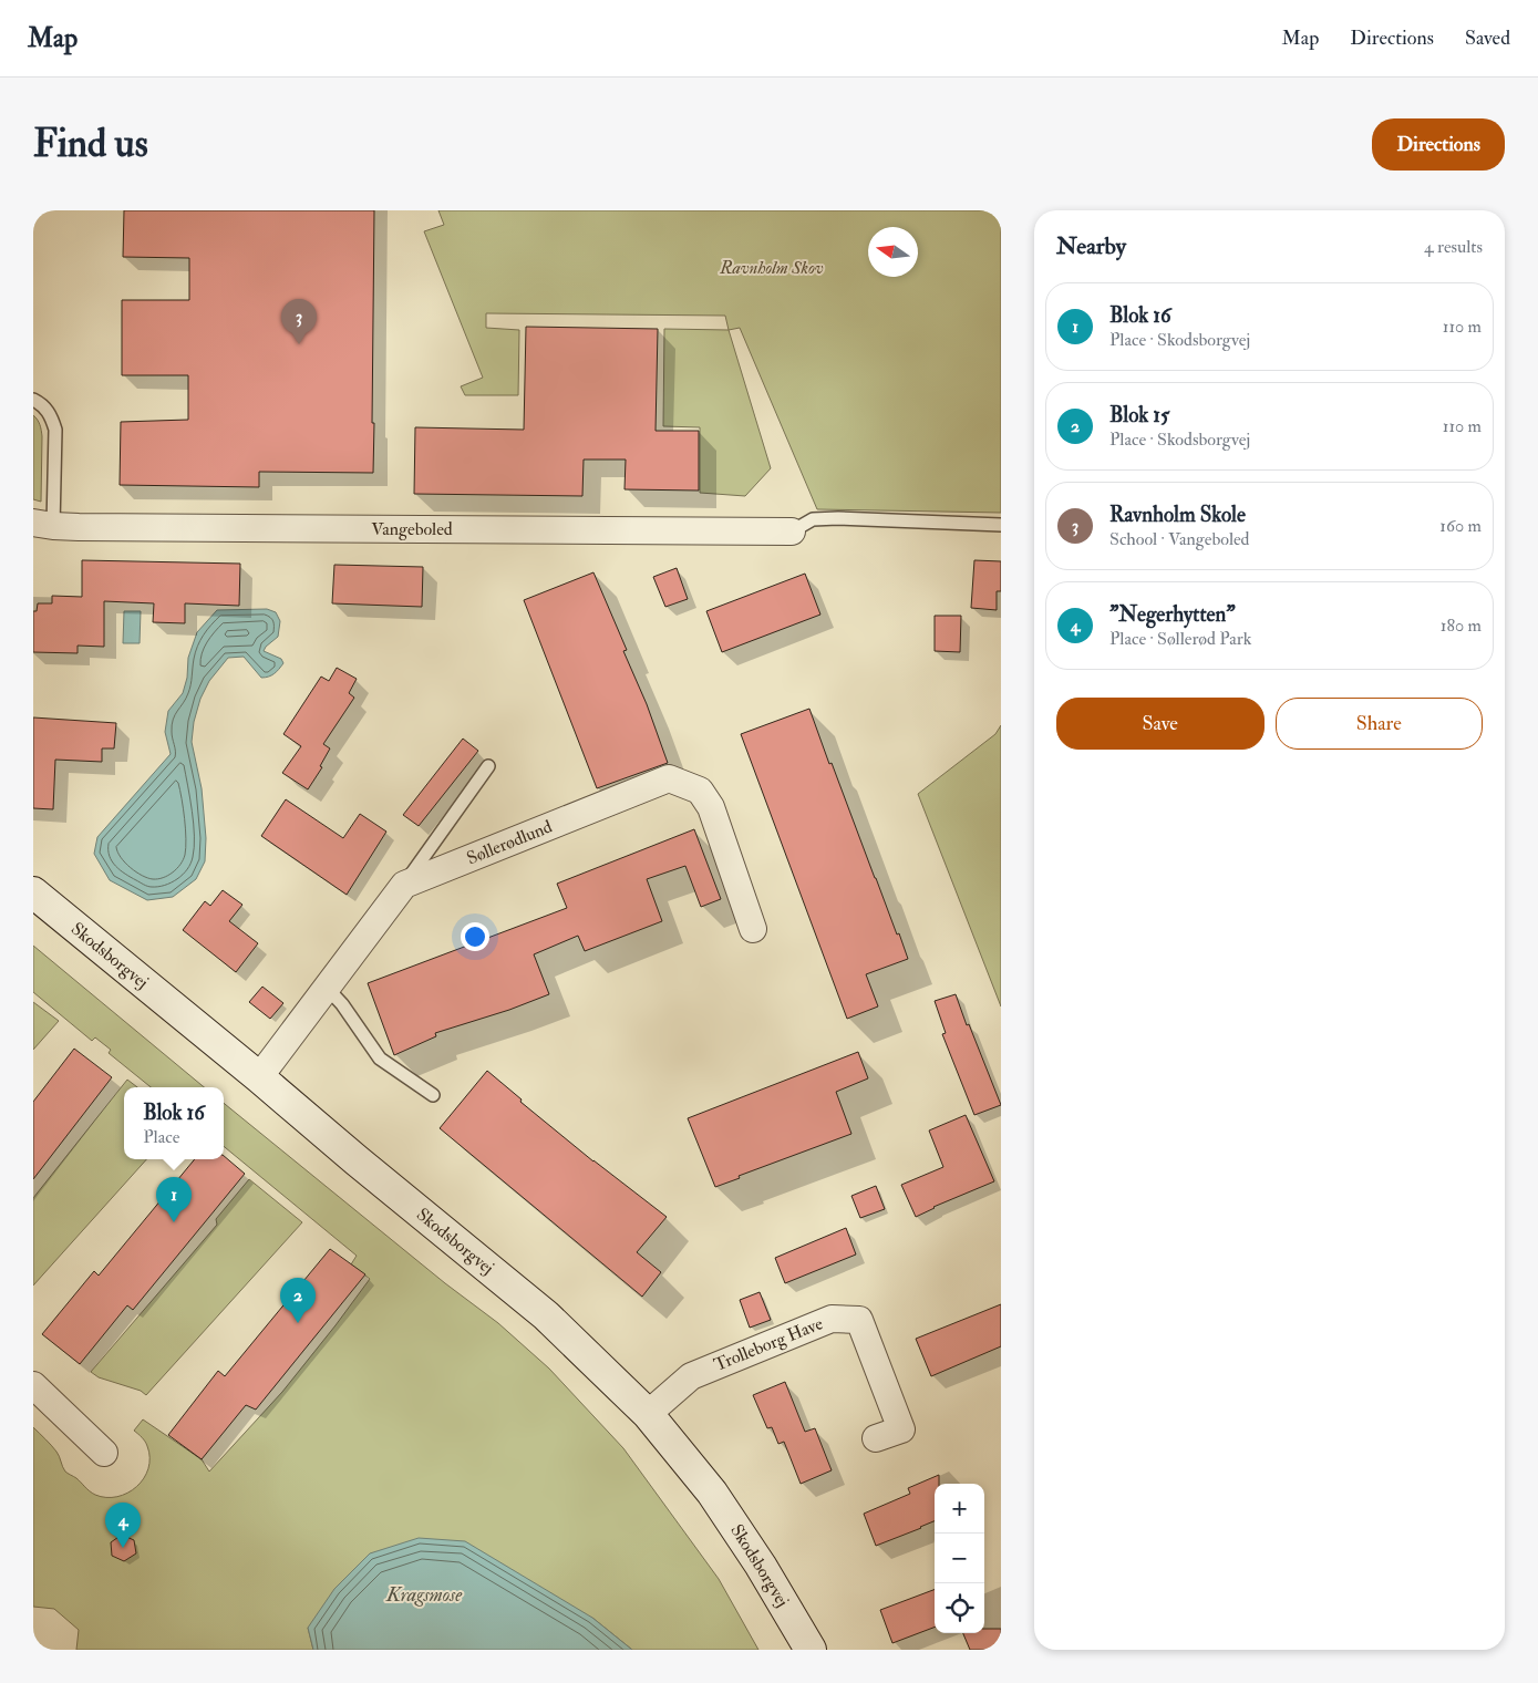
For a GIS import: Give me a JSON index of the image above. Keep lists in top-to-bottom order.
{
  "streets": {
    "street": [
      "Vangeboled",
      "Søllerødlund",
      "Skodsborgvej",
      "Trolleborg Have"
    ]
  },
  "crossings": [
    ["Skodsborgvej", "Trolleborg Have"]
  ],
  "water": ["Kragsmose"],
  "parks": ["Ravnholm Skov"],
  "north": "left",
  "page": {
    "header": "Map",
    "nav": ["Map", "Directions", "Saved"],
    "buttons": [
      "Directions",
      ["Save", "Share"]
    ],
    "title": "Find us",
    "heading": ["Nearby", "4 results"],
    "list": [
      {
        "mark": "1",
        "name": "Blok 16",
        "note": "Place · Skodsborgvej",
        "value": "110 m"
      },
      {
        "mark": "2",
        "name": "Blok 15",
        "note": "Place · Skodsborgvej",
        "value": "110 m"
      },
      {
        "mark": "3",
        "name": "Ravnholm Skole",
        "note": "School · Vangeboled",
        "value": "160 m"
      },
      {
        "mark": "4",
        "name": "\"Negerhytten\"",
        "note": "Place · Søllerød Park",
        "value": "180 m"
      }
    ],
    "pins": [
      "3",
      "1",
      "2",
      "4"
    ],
    "popup": ["Blok 16", "Place"],
    "map_buttons": ["+", "−"]
  }
}
